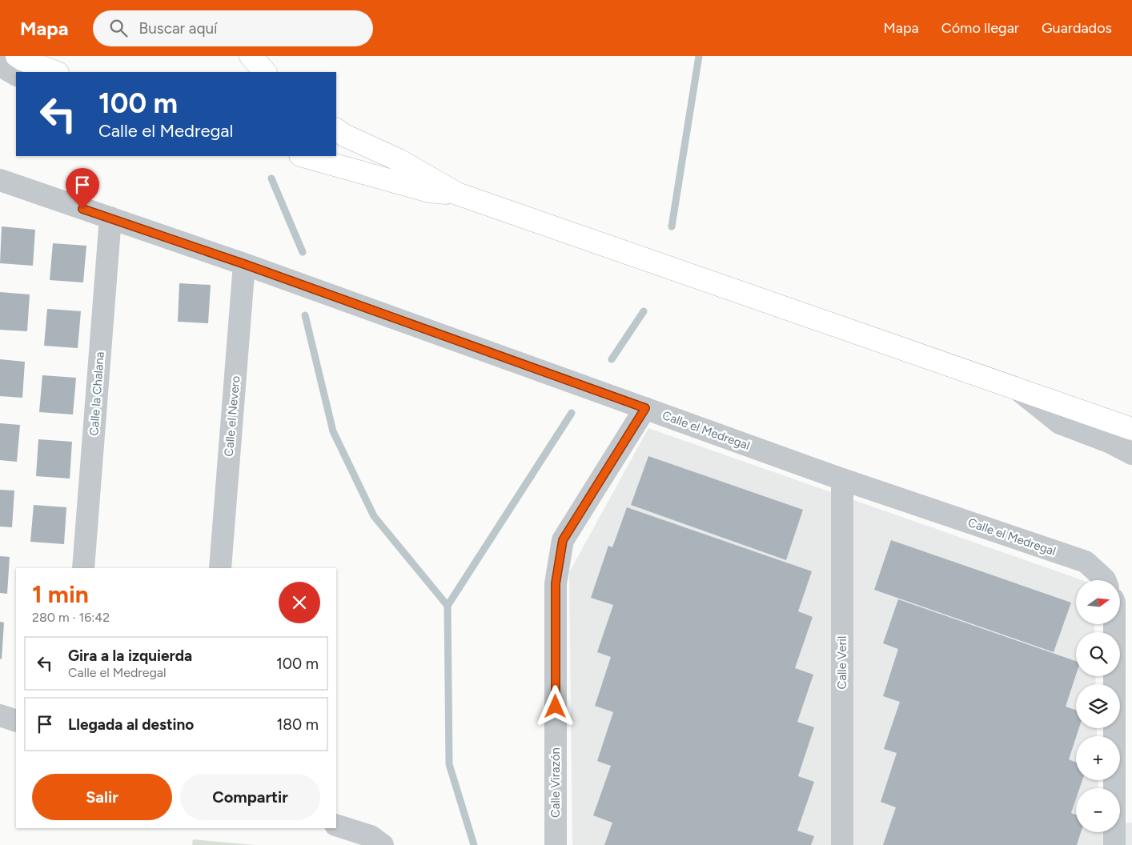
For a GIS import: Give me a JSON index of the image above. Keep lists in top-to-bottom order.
{
  "streets": {
    "street": [
      "Calle la Chalana",
      "Calle el Nevero",
      "Calle el Medregal",
      "Calle Veril",
      "Calle Virazón"
    ]
  },
  "crossings": [
    ["Calle la Chalana", "Calle el Medregal"],
    ["Calle el Nevero", "Calle el Medregal"],
    ["Calle el Medregal", "Calle Veril"],
    ["Calle el Medregal", "Calle Virazón"]
  ],
  "north": "right",
  "page": {
    "header": "Mapa",
    "search": "Buscar aquí",
    "nav": ["Mapa", "Cómo llegar", "Guardados"],
    "turn": ["100 m", "Calle el Medregal"],
    "heading": ["1 min", "280 m · 16:42"],
    "map_buttons": ["+", "−"],
    "list": [
      {
        "name": "Gira a la izquierda",
        "note": "Calle el Medregal",
        "value": "100 m"
      },
      {
        "name": "Llegada al destino",
        "value": "180 m"
      }
    ],
    "buttons": ["Salir", "Compartir"]
  }
}
